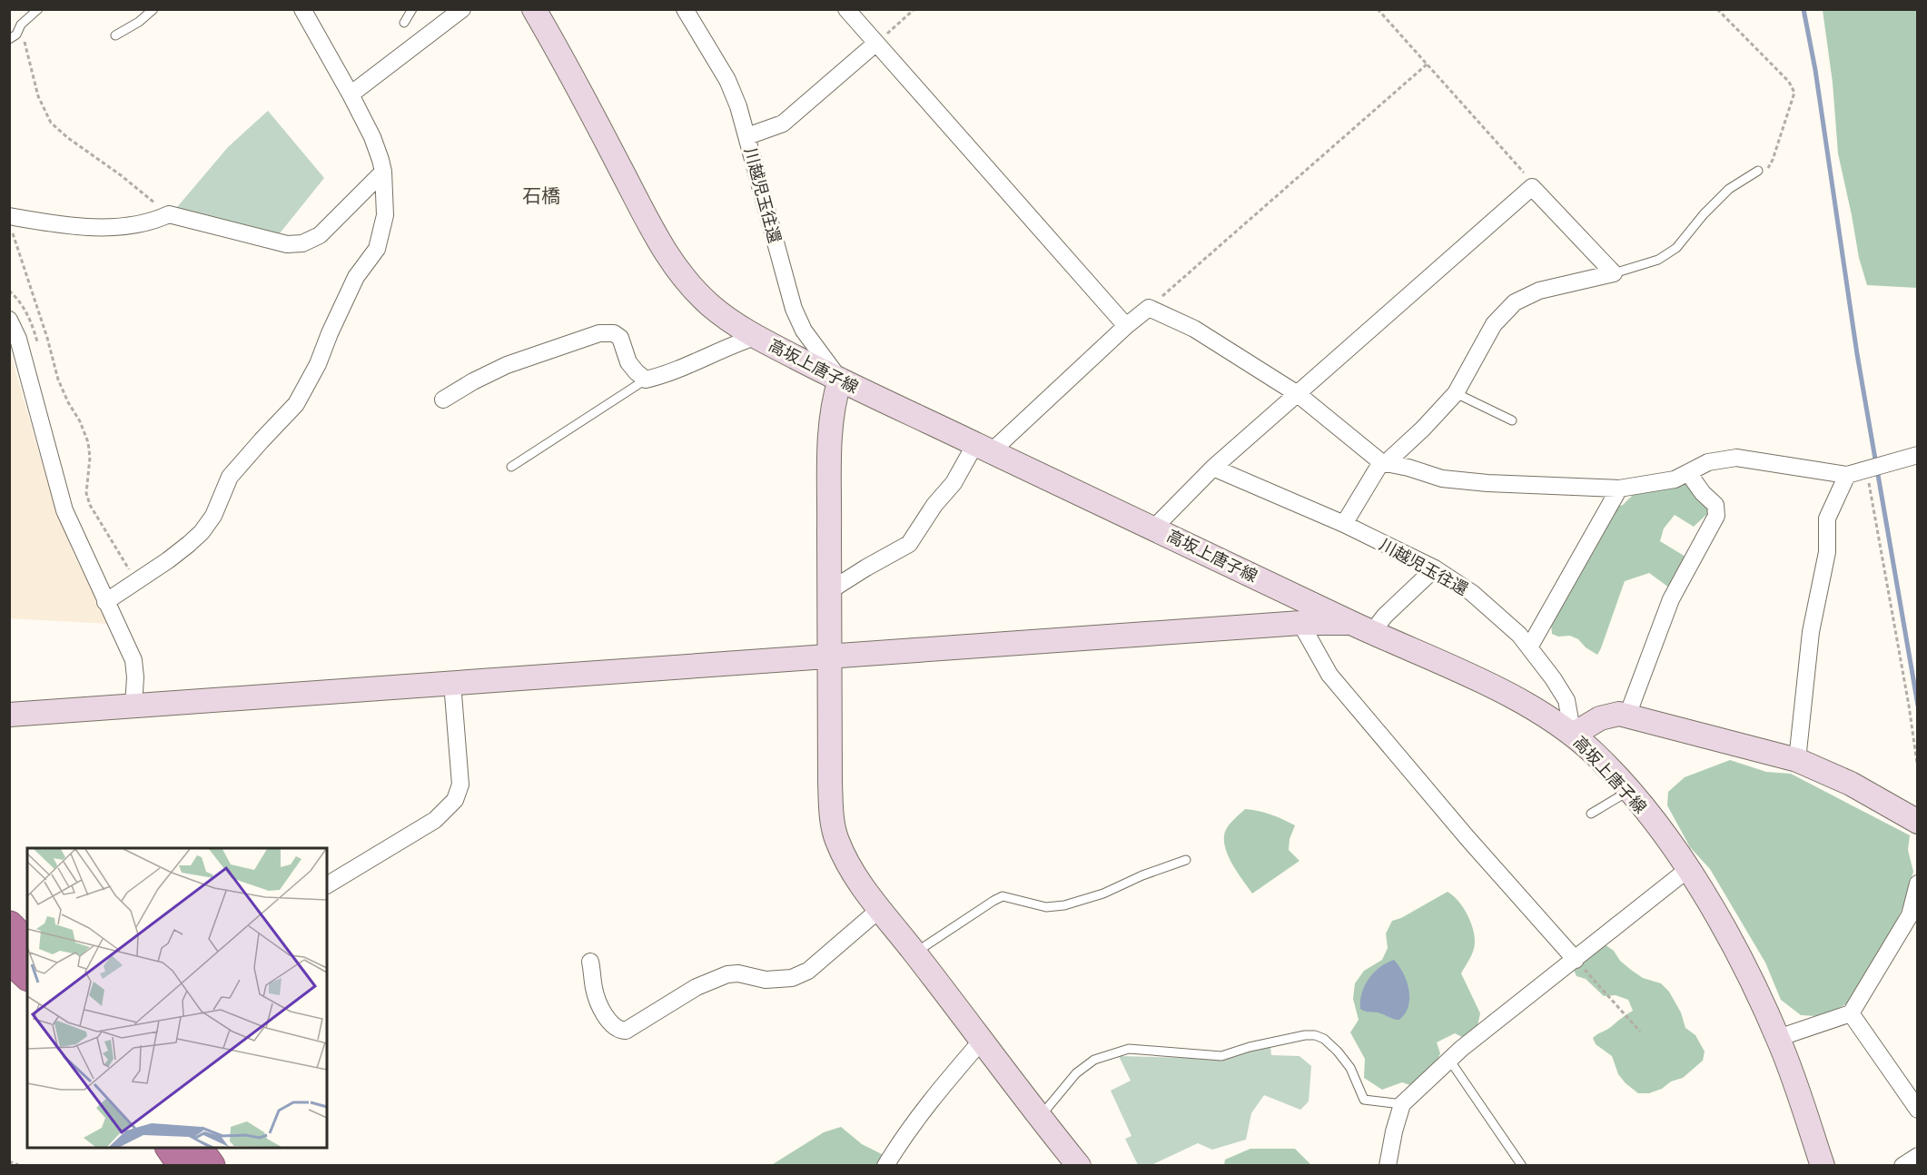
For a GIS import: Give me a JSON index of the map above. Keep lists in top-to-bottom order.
{
  "streets": {
    "street": ["川越児玉往還", "高坂上唐子線"]
  },
  "crossings": [
    ["川越児玉往還", "高坂上唐子線"]
  ],
  "districts": ["石橋"]
}
